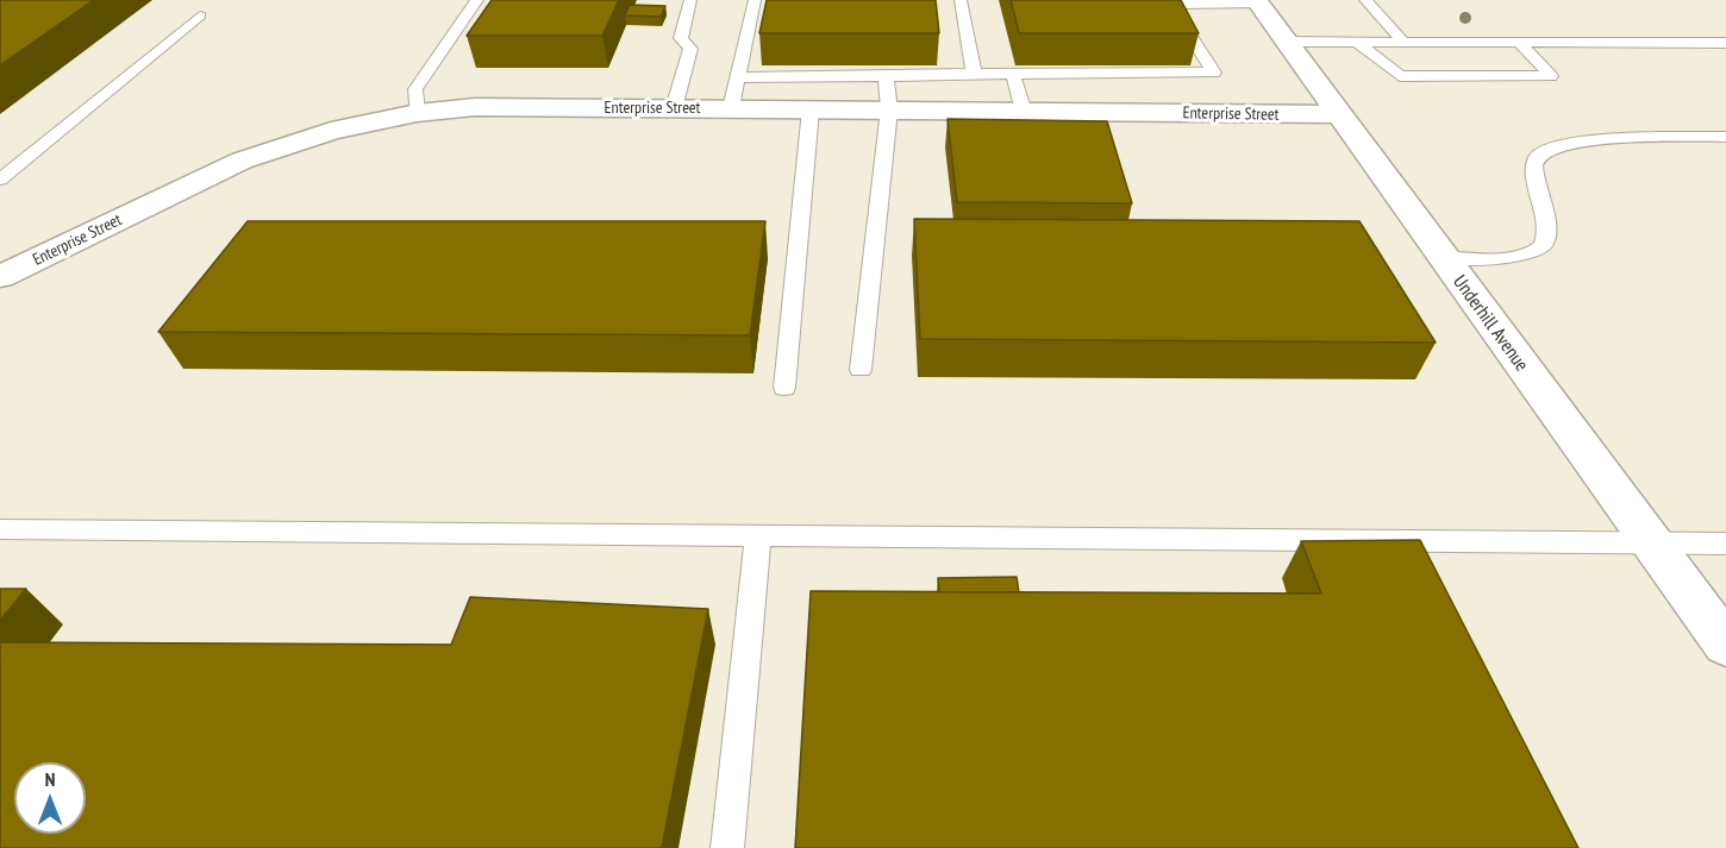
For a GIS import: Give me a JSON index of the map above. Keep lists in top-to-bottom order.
{
  "streets": {
    "street": ["Enterprise Street", "Underhill Avenue"]
  },
  "crossings": [
    ["Enterprise Street", "Underhill Avenue"]
  ],
  "north": "top"
}
